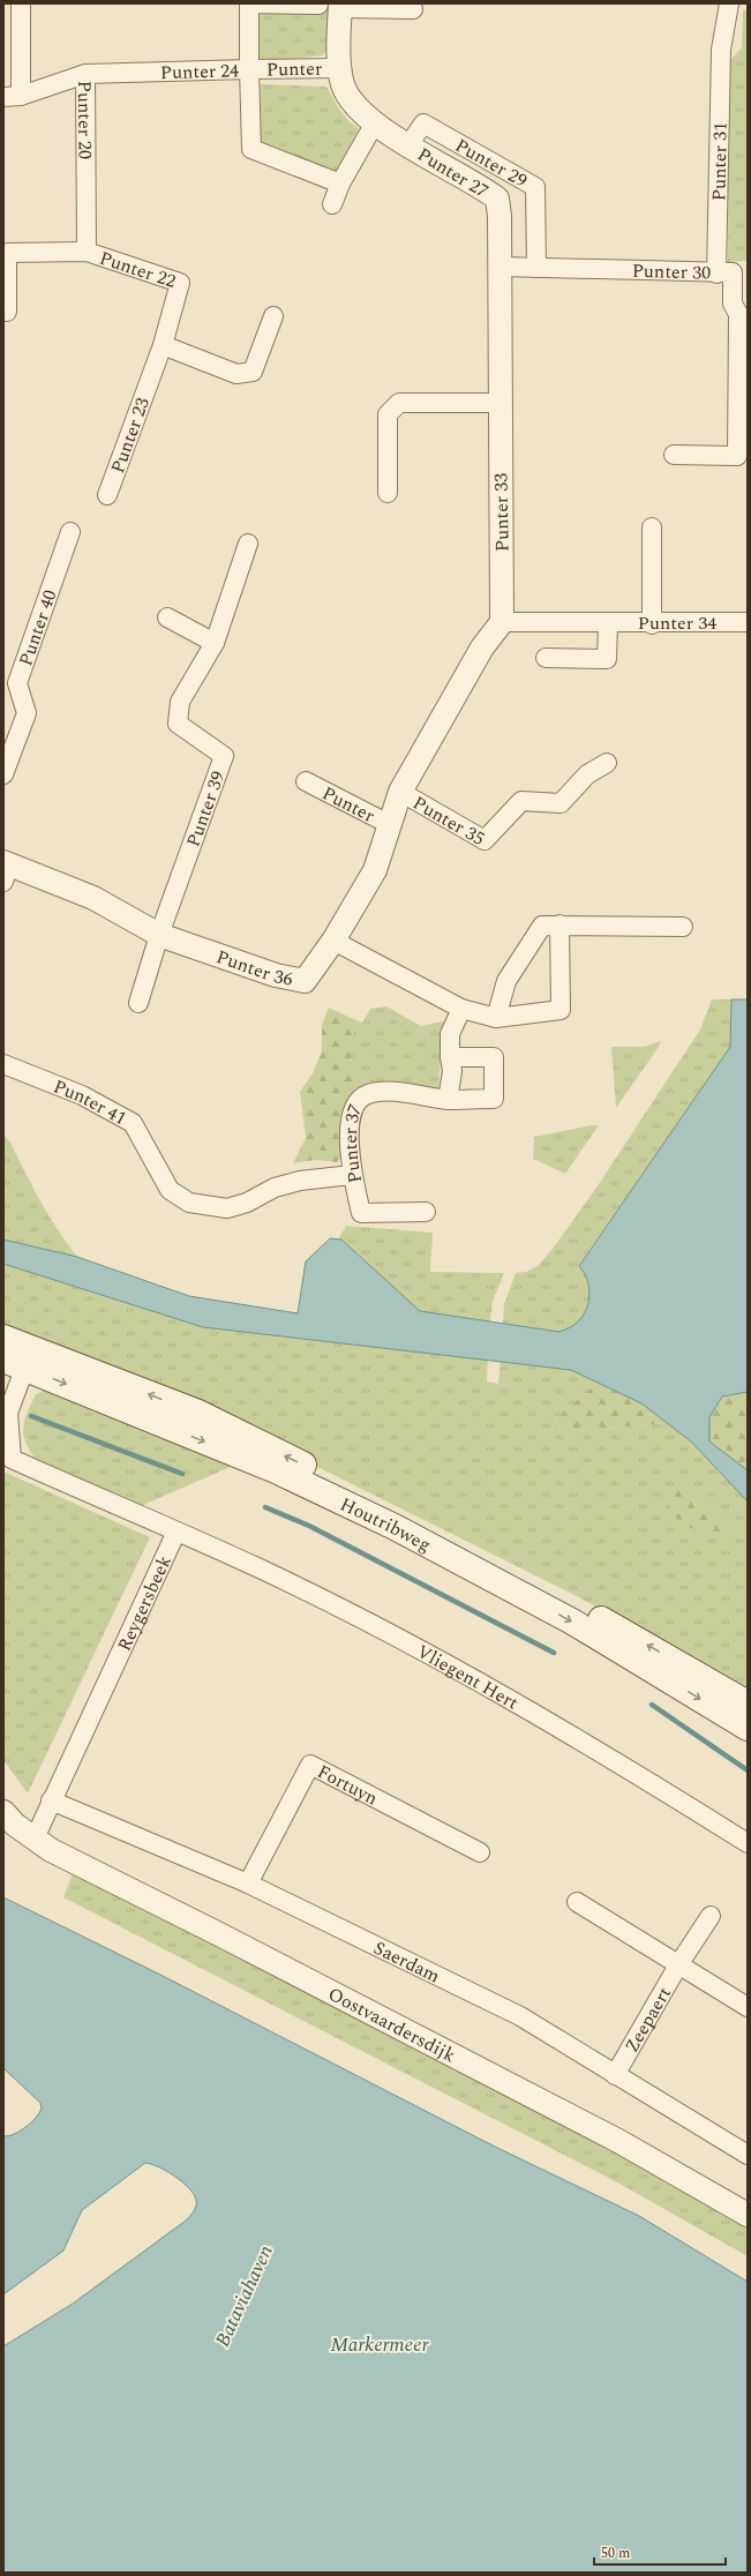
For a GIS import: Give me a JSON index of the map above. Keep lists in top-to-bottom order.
{
  "streets": {
    "main road": ["Houtribweg"],
    "street": [
      "Punter",
      "Punter 24",
      "Punter 20",
      "Punter 29",
      "Punter 31",
      "Punter 27",
      "Punter 22",
      "Punter 30",
      "Punter 23",
      "Punter 33",
      "Punter 34",
      "Punter 40",
      "Punter 39",
      "Punter 35",
      "Punter 36",
      "Punter 41",
      "Punter 37",
      "Reygersbeek",
      "Vliegent Hert",
      "Fortuyn",
      "Saerdam",
      "Zeepaert",
      "Oostvaardersdijk"
    ]
  },
  "crossings": [
    ["Punter", "Punter 24"],
    ["Punter", "Punter 27"],
    ["Punter", "Punter 35"],
    ["Punter", "Punter 36"],
    ["Punter 24", "Punter 20"],
    ["Punter 24", "Punter 27"],
    ["Punter 20", "Punter 22"],
    ["Punter 29", "Punter 27"],
    ["Punter 29", "Punter 30"],
    ["Punter 31", "Punter 30"],
    ["Punter 27", "Punter 30"],
    ["Punter 27", "Punter 33"],
    ["Punter 22", "Punter 23"],
    ["Punter 30", "Punter 33"],
    ["Punter 33", "Punter 34"],
    ["Punter 33", "Punter 35"],
    ["Punter 34", "Punter 35"],
    ["Punter 39", "Punter 36"],
    ["Punter 35", "Punter 36"],
    ["Punter 41", "Punter 37"],
    ["Houtribweg", "Reygersbeek"],
    ["Reygersbeek", "Vliegent Hert"],
    ["Reygersbeek", "Saerdam"],
    ["Reygersbeek", "Oostvaardersdijk"],
    ["Fortuyn", "Saerdam"],
    ["Saerdam", "Zeepaert"]
  ],
  "water": ["Bataviahaven", "Markermeer"],
  "scale_bar": "50 m"
}
